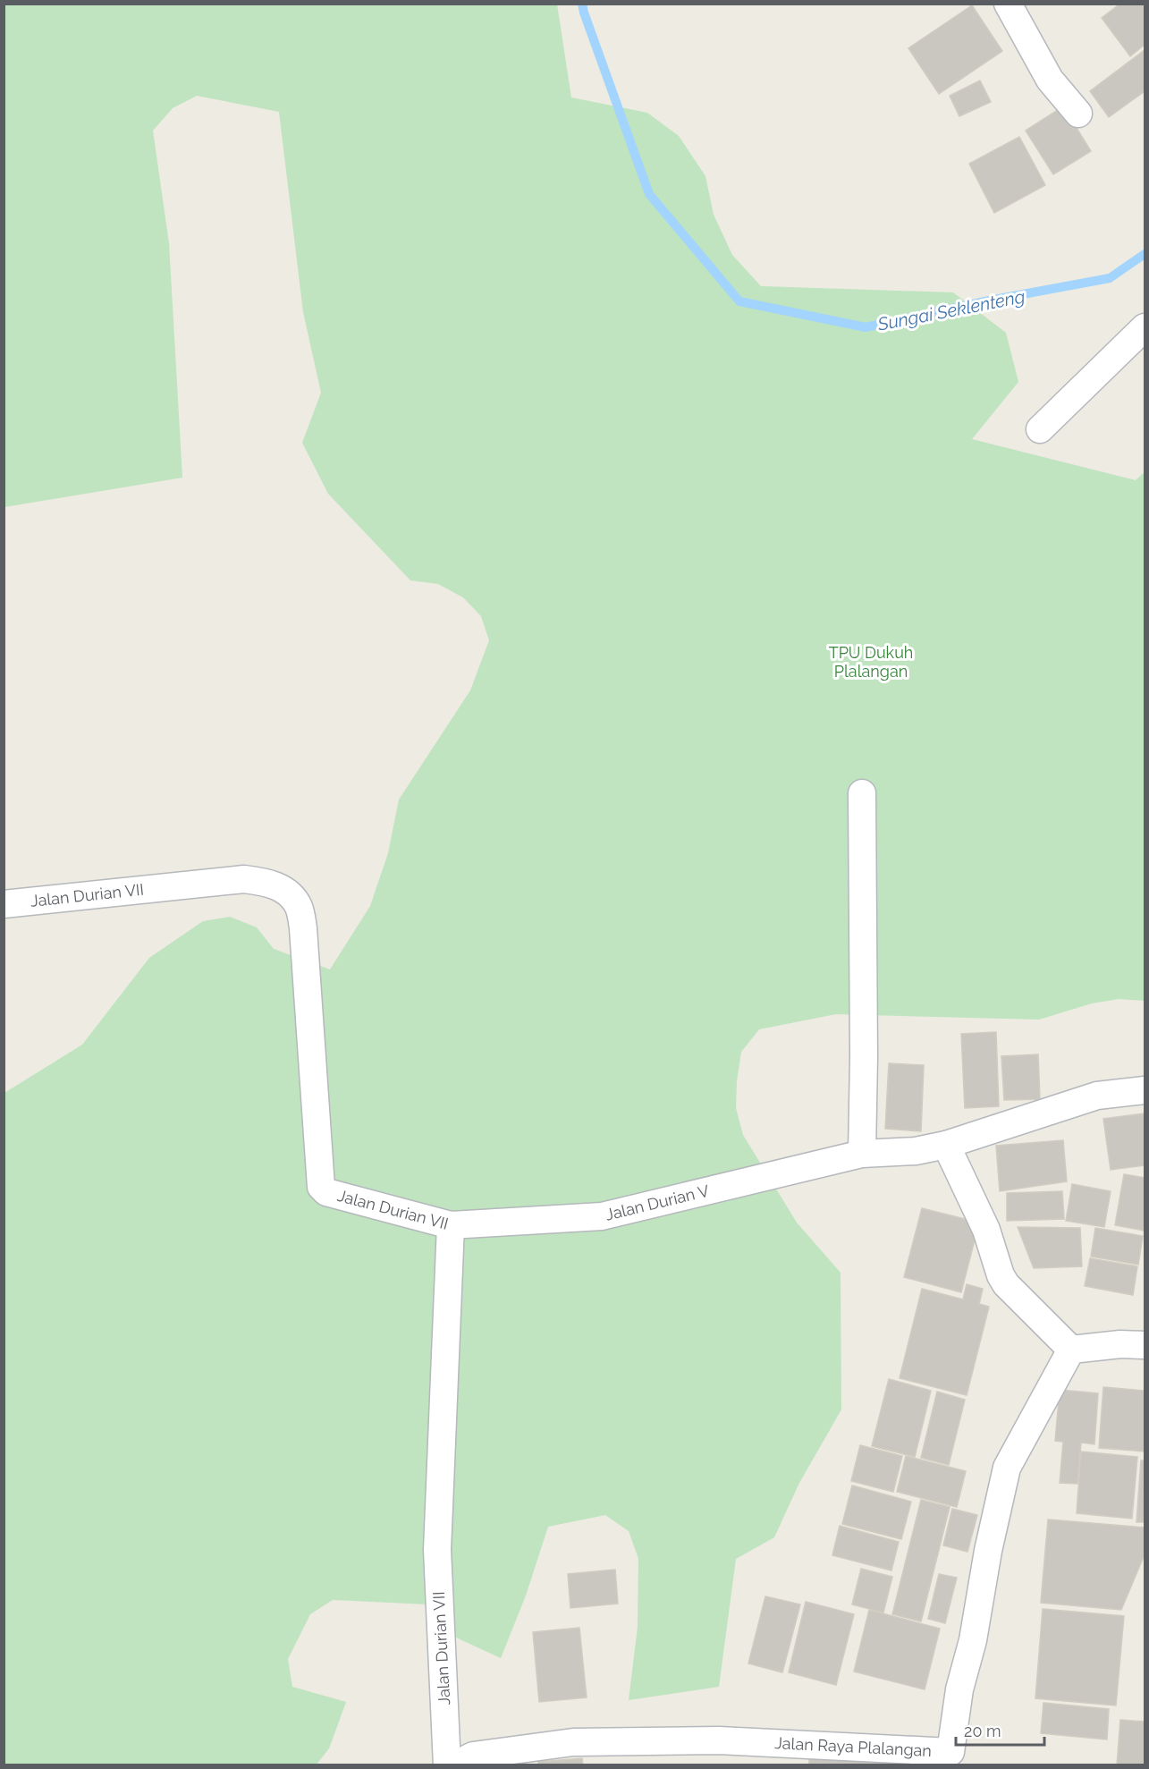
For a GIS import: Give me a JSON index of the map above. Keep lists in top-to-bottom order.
{
  "streets": {
    "street": ["Jalan Durian VII", "Jalan Durian V", "Jalan Raya Plalangan"]
  },
  "crossings": [
    ["Jalan Durian VII", "Jalan Durian V"]
  ],
  "water": ["Sungai Seklenteng"],
  "parks": ["TPU Dukuh Plalangan"],
  "scale_bar": "20 m"
}
